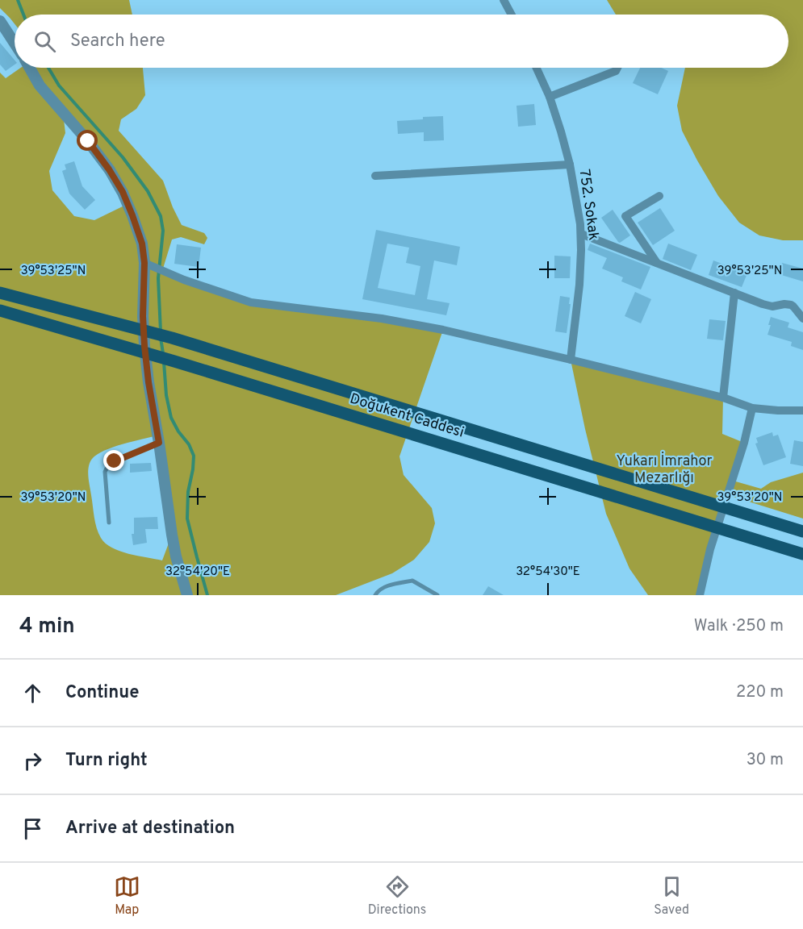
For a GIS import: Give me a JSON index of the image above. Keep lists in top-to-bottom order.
{
  "streets": {
    "main road": ["Doğukent Caddesi"],
    "street": ["752. Sokak"]
  },
  "parks": ["Yukarı İmrahor Mezarlığı"],
  "page": {
    "search": "Search here",
    "heading": ["4 min", "Walk · 250 m"],
    "list": [
      ["Continue", "220 m"],
      ["Turn right", "30 m"],
      "Arrive at destination"
    ],
    "nav": ["Map", "Directions", "Saved"]
  },
  "coordinates": [
    "39°53'25\"N",
    "39°53'20\"N",
    "32°54'20\"E",
    "32°54'30\"E"
  ]
}
